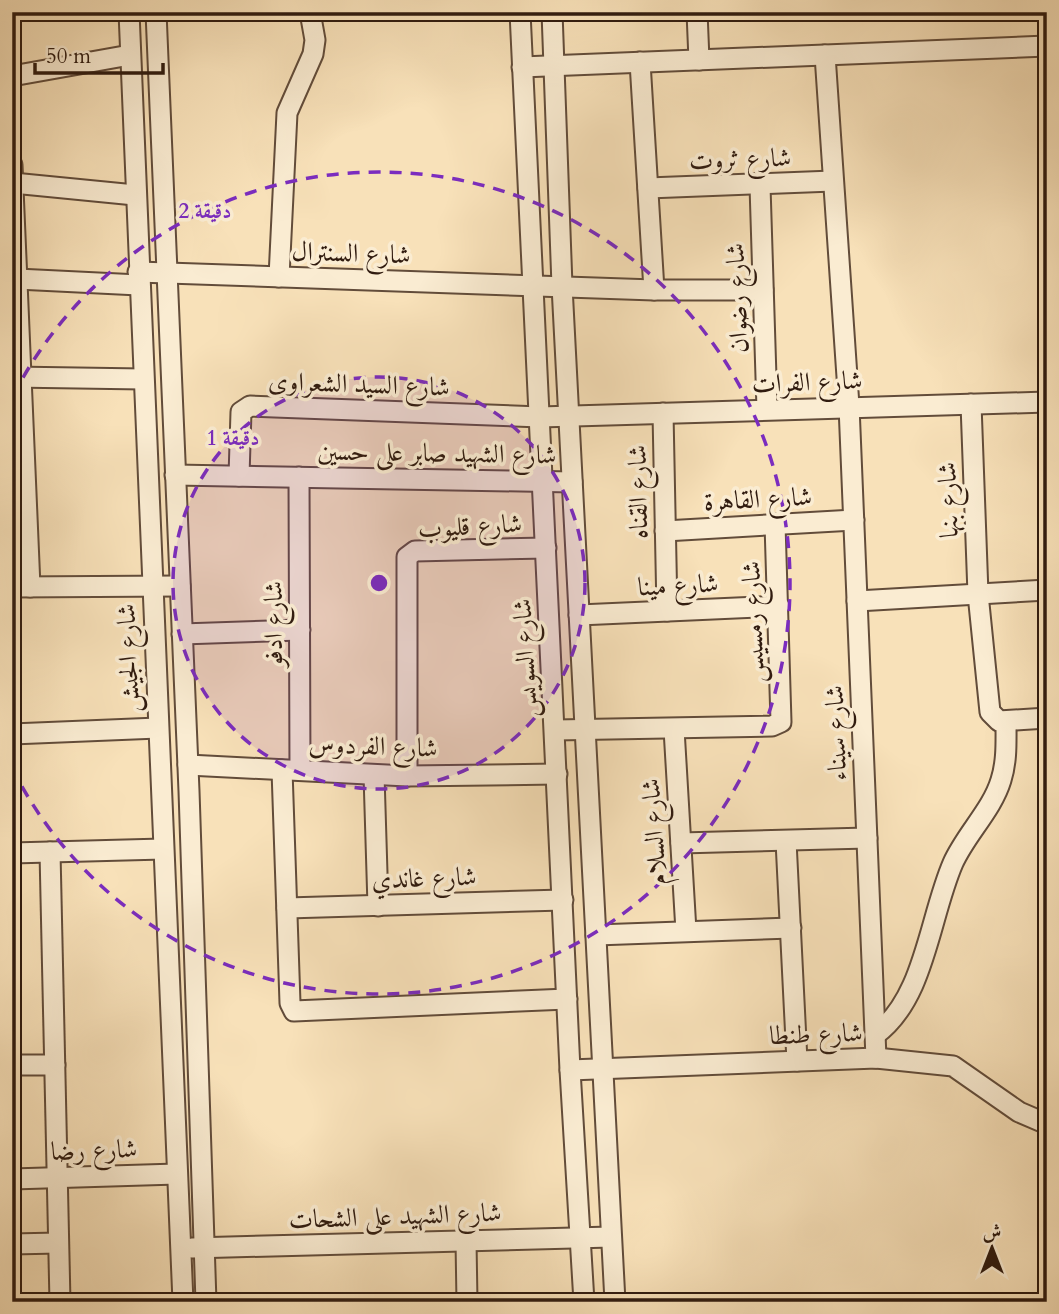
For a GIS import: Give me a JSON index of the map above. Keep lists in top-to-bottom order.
{
  "streets": {
    "street": [
      "شارع ثروت",
      "شارع السنترال",
      "شارع رضوان",
      "شارع الفرات",
      "شارع السيد الشعراوى",
      "شارع الشهيد صابر على حسين",
      "شارع القناه",
      "شارع القاهرة",
      "شارع بنها",
      "شارع قليوب",
      "شارع مينا",
      "شارع رمسيس",
      "شارع ادفو",
      "شارع الجيش",
      "شارع السويس",
      "شارع سيناء",
      "شارع الفردوس",
      "شارع السلام",
      "شارع غاندي",
      "شارع طنطا",
      "شارع رضا",
      "شارع الشهيد على الشحات"
    ]
  },
  "crossings": [
    ["شارع ثروت", "شارع رضوان"],
    ["شارع ثروت", "شارع سيناء"],
    ["شارع السنترال", "شارع رضوان"],
    ["شارع السنترال", "شارع الجيش"],
    ["شارع السنترال", "شارع السويس"],
    ["شارع رضوان", "شارع الفرات"],
    ["شارع الفرات", "شارع السيد الشعراوى"],
    ["شارع الفرات", "شارع القناه"],
    ["شارع الفرات", "شارع بنها"],
    ["شارع الفرات", "شارع السويس"],
    ["شارع الفرات", "شارع سيناء"],
    ["شارع السيد الشعراوى", "شارع الشهيد صابر على حسين"],
    ["شارع السيد الشعراوى", "شارع السويس"],
    ["شارع الشهيد صابر على حسين", "شارع ادفو"],
    ["شارع الشهيد صابر على حسين", "شارع الجيش"],
    ["شارع الشهيد صابر على حسين", "شارع السويس"],
    ["شارع القناه", "شارع القاهرة"],
    ["شارع القناه", "شارع مينا"],
    ["شارع القاهرة", "شارع رمسيس"],
    ["شارع القاهرة", "شارع سيناء"],
    ["شارع قليوب", "شارع السويس"],
    ["شارع قليوب", "شارع الفردوس"],
    ["شارع مينا", "شارع رمسيس"],
    ["شارع رمسيس", "شارع السلام"],
    ["شارع ادفو", "شارع السويس"],
    ["شارع ادفو", "شارع الفردوس"],
    ["شارع ادفو", "شارع غاندي"],
    ["شارع الجيش", "شارع الفردوس"],
    ["شارع الجيش", "شارع رضا"],
    ["شارع الجيش", "شارع الشهيد على الشحات"],
    ["شارع السويس", "شارع الفردوس"],
    ["شارع السويس", "شارع غاندي"],
    ["شارع السويس", "شارع طنطا"],
    ["شارع السويس", "شارع الشهيد على الشحات"],
    ["شارع سيناء", "شارع طنطا"]
  ],
  "scale_bar": "50 m",
  "north": "top",
  "rings": ["2 دقيقة", "1 دقيقة"]
}
